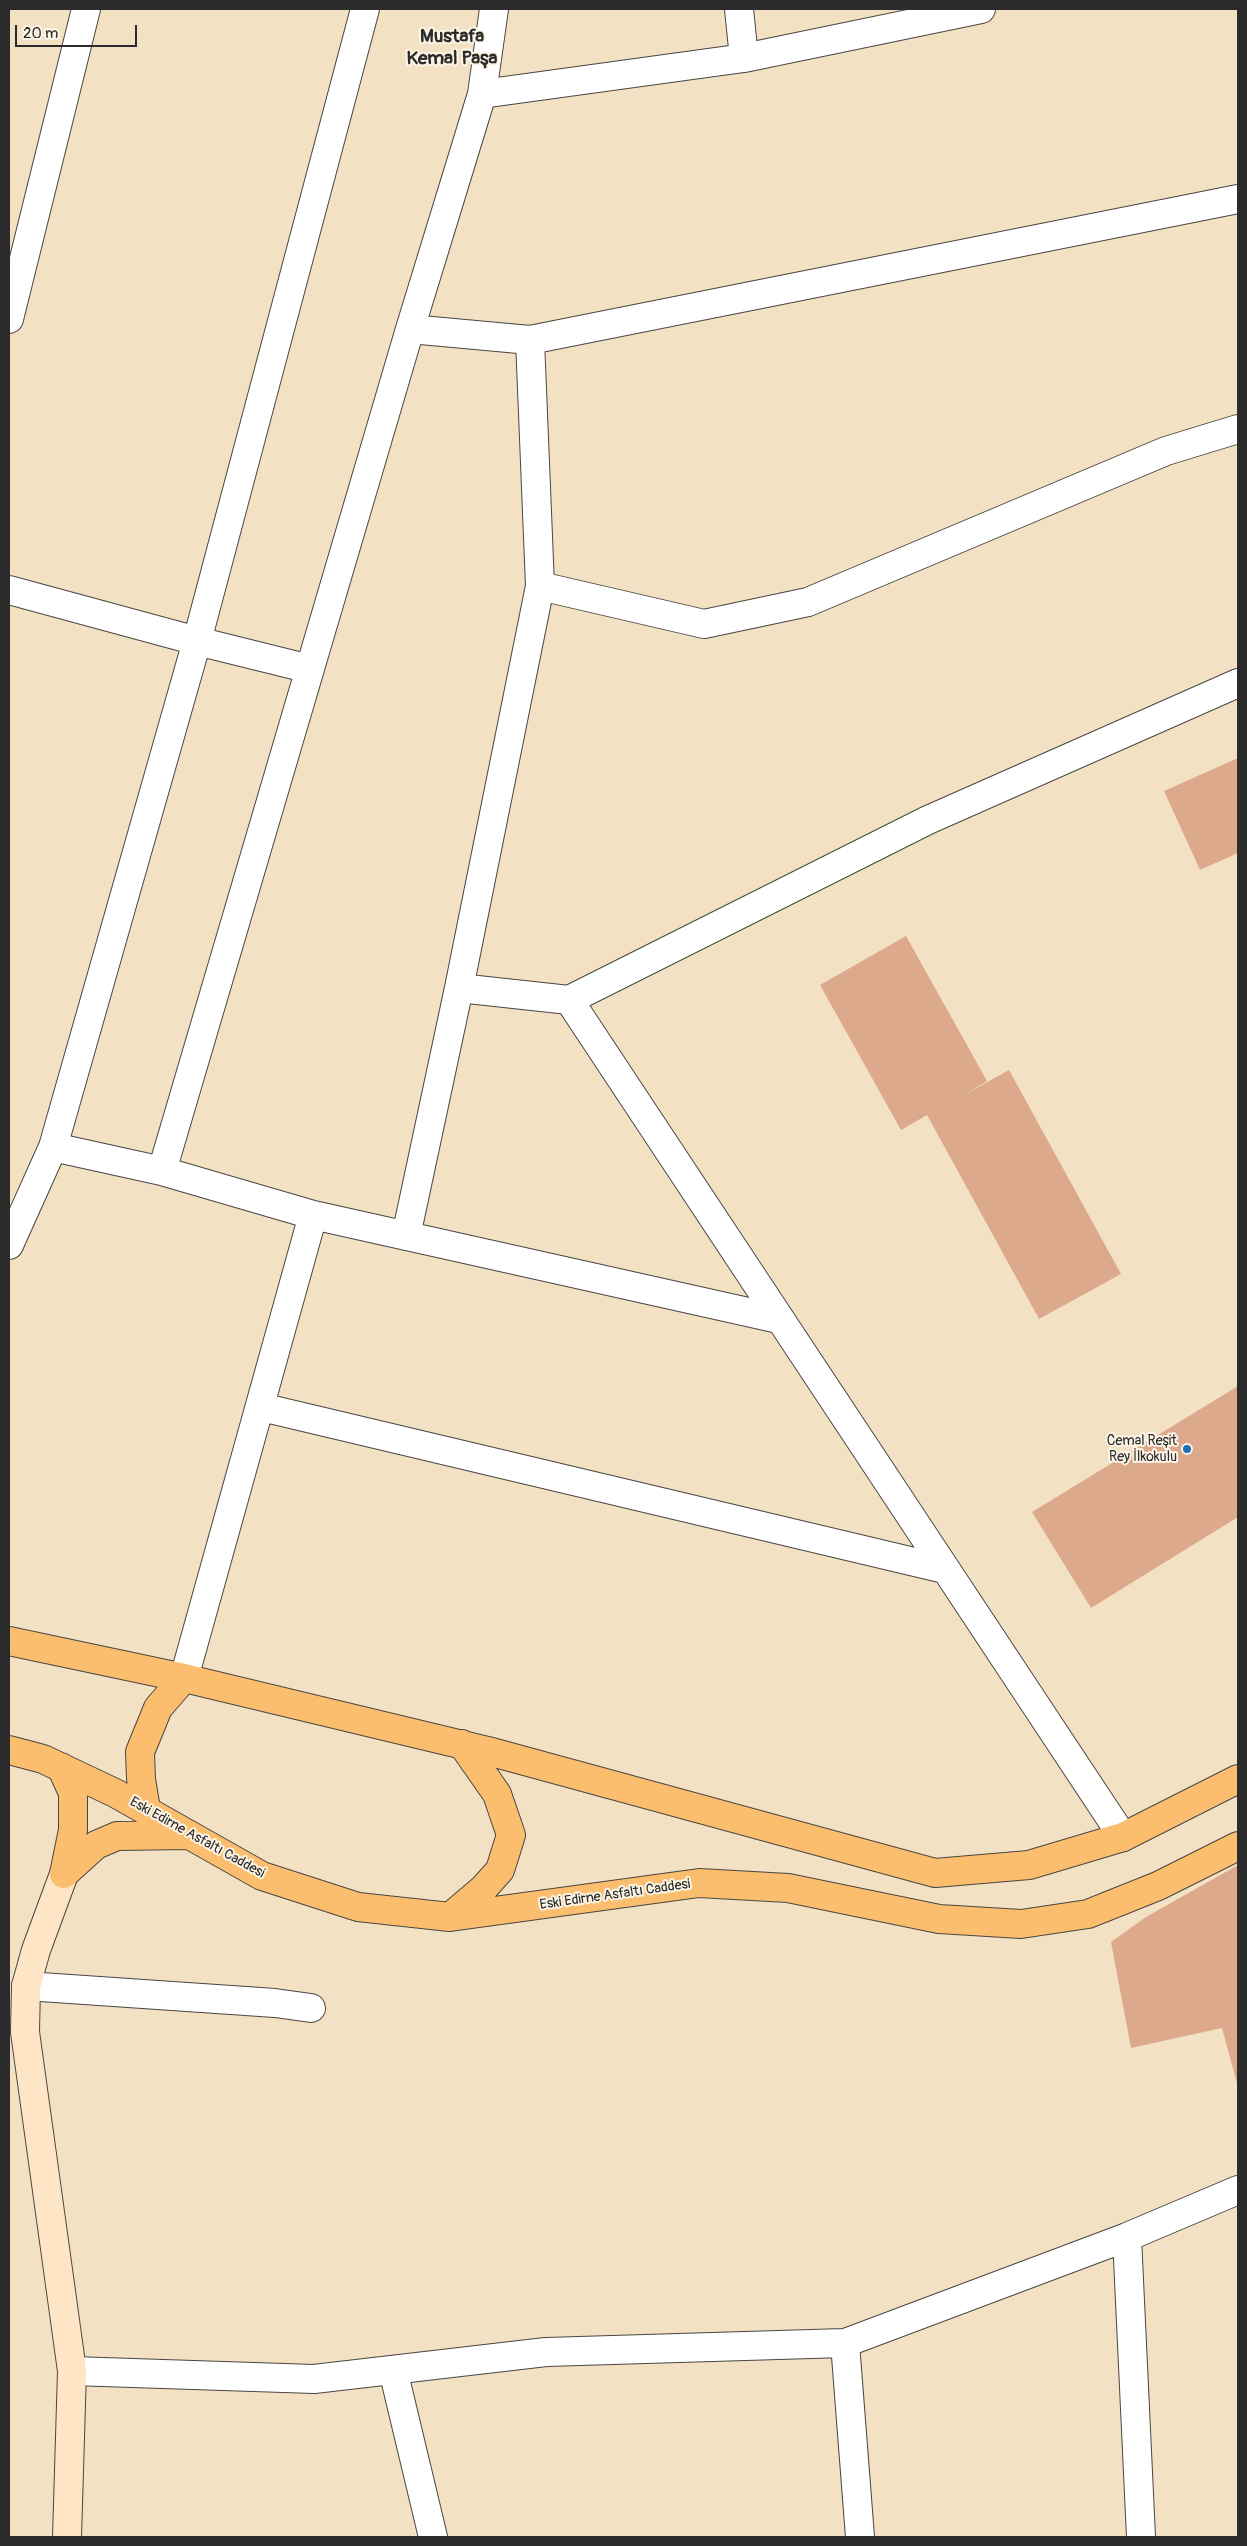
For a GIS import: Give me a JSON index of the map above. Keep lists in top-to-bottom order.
{
  "streets": {
    "main road": ["Eski Edirne Asfaltı Caddesi"]
  },
  "districts": ["Mustafa Kemal Paşa"],
  "places": ["Cemal Reşit Rey İlkokulu"],
  "scale_bar": "20 m"
}
